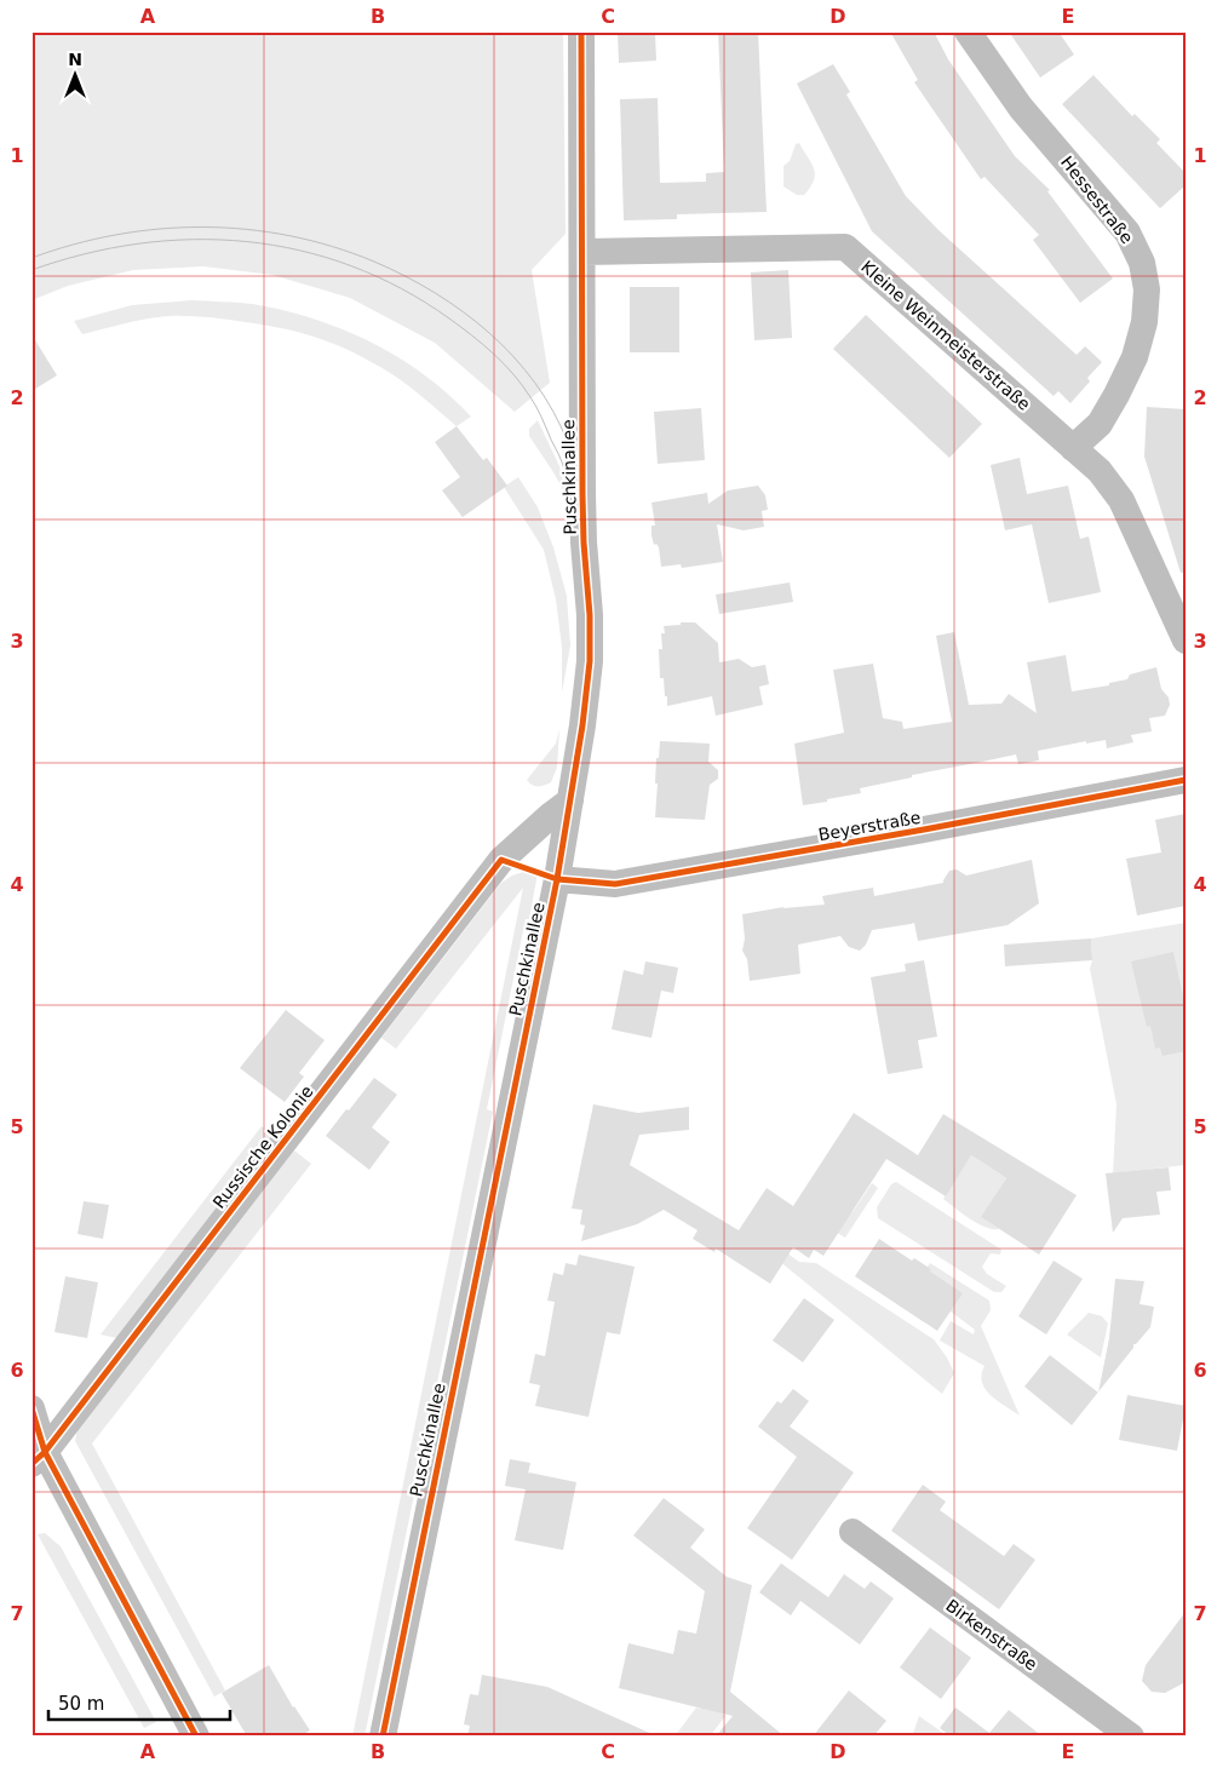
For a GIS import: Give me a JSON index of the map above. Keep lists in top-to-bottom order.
{
  "streets": {
    "street": [
      "Hessestraße",
      "Kleine Weinmeisterstraße",
      "Puschkinallee",
      "Beyerstraße",
      "Russische Kolonie",
      "Birkenstraße"
    ]
  },
  "crossings": [
    ["Hessestraße", "Kleine Weinmeisterstraße"],
    ["Kleine Weinmeisterstraße", "Puschkinallee"],
    ["Puschkinallee", "Beyerstraße"],
    ["Puschkinallee", "Russische Kolonie"]
  ],
  "scale_bar": "50 m",
  "north": "top",
  "grid": {
    "columns": [
      "A",
      "B",
      "C",
      "D",
      "E"
    ],
    "rows": [
      "1",
      "2",
      "3",
      "4",
      "5",
      "6",
      "7"
    ]
  }
}
